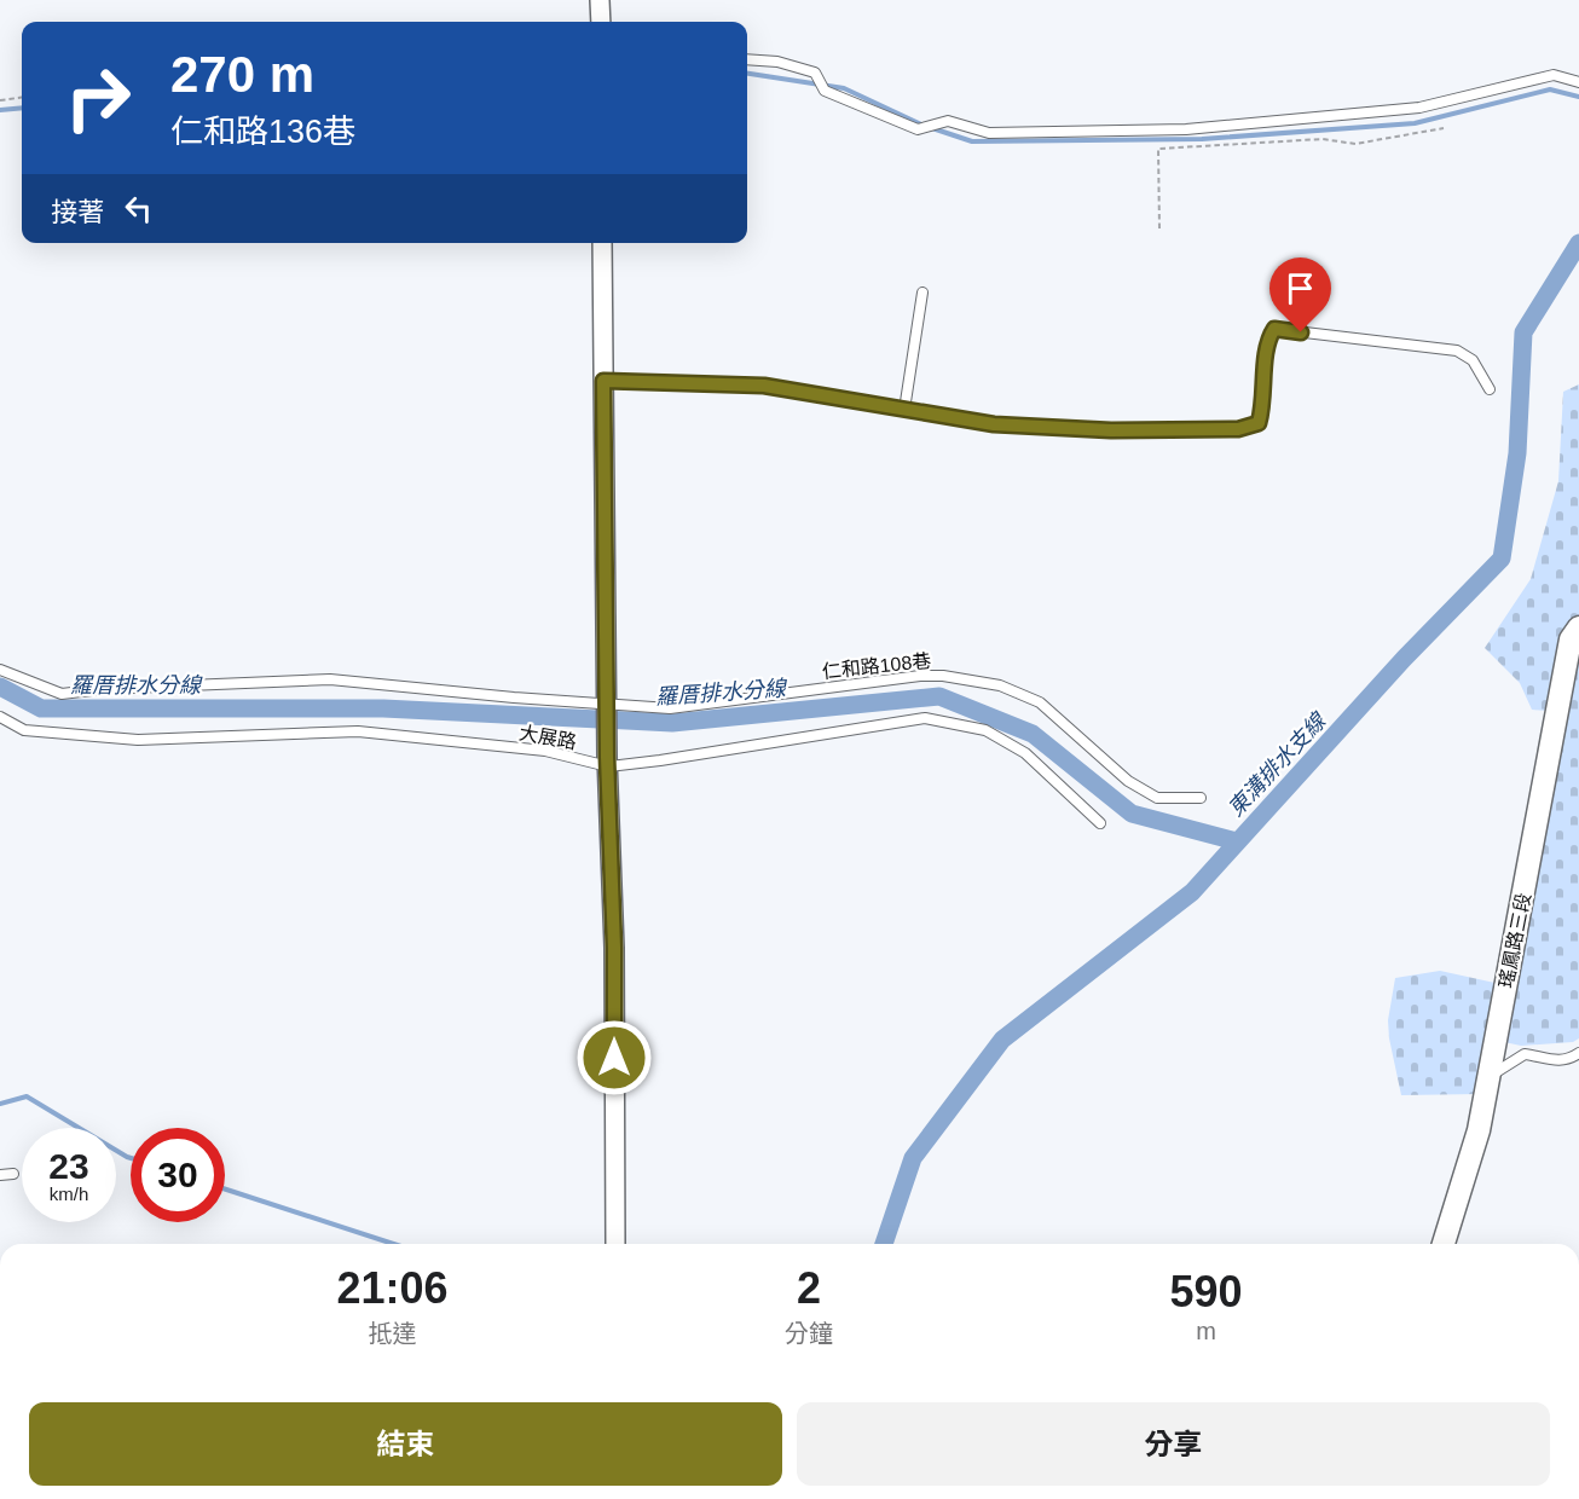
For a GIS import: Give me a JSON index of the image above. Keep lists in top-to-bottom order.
{
  "streets": {
    "street": ["瑤鳳路三段"],
    "lane": ["仁和路108巷", "大展路"]
  },
  "water": ["羅厝排水分線", "東溝排水支線"],
  "page": {
    "turn": ["270 m", "仁和路136巷"],
    "then": "接著",
    "speed": "23 km/h",
    "limit": "30",
    "eta": [
      "21:06",
      "抵達",
      "2",
      "分鐘",
      "590",
      "m"
    ],
    "buttons": ["結束", "分享"]
  }
}
